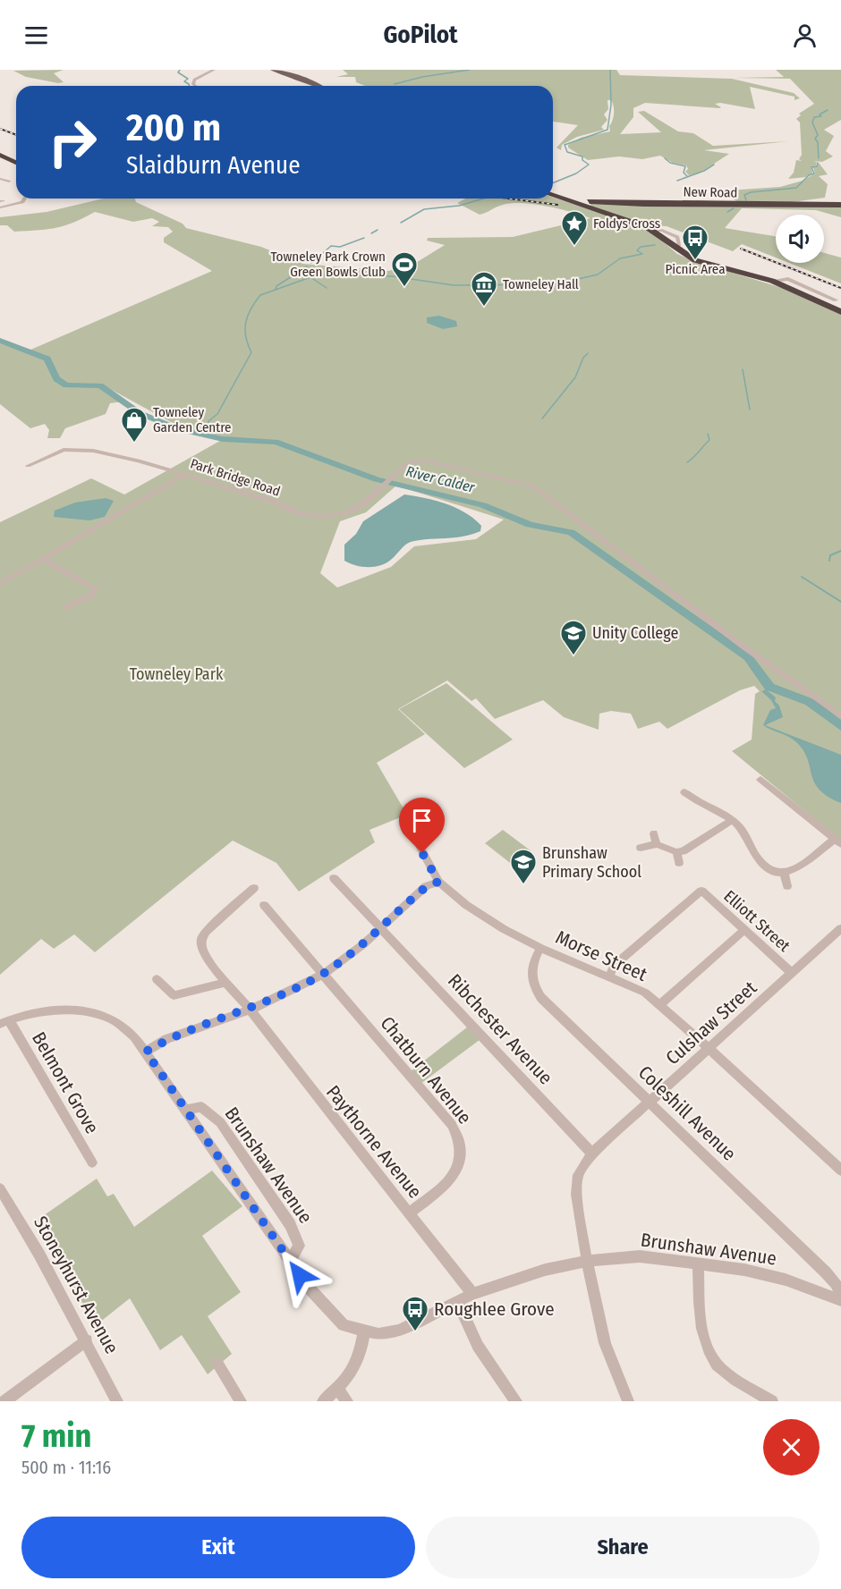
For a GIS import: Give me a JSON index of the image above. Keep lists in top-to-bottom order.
{
  "streets": {
    "highway": ["New Road"],
    "street": [
      "Park Bridge Road",
      "Elliott Street",
      "Morse Street",
      "Culshaw Street",
      "Ribchester Avenue",
      "Chatburn Avenue",
      "Belmont Grove",
      "Coleshill Avenue",
      "Paythorne Avenue",
      "Brunshaw Avenue",
      "Stoneyhurst Avenue"
    ]
  },
  "crossings": [
    ["Elliott Street", "Morse Street"],
    ["Elliott Street", "Culshaw Street"],
    ["Morse Street", "Culshaw Street"],
    ["Morse Street", "Coleshill Avenue"],
    ["Culshaw Street", "Ribchester Avenue"],
    ["Culshaw Street", "Coleshill Avenue"],
    ["Culshaw Street", "Brunshaw Avenue"],
    ["Chatburn Avenue", "Paythorne Avenue"],
    ["Belmont Grove", "Brunshaw Avenue"],
    ["Coleshill Avenue", "Brunshaw Avenue"],
    ["Paythorne Avenue", "Brunshaw Avenue"]
  ],
  "water": ["River Calder"],
  "parks": ["Towneley Park"],
  "places": {
    "place": ["Foldys Cross"],
    "bus stop": ["Picnic Area", "Roughlee Grove"],
    "sports": ["Towneley Park Crown Green Bowls Club"],
    "museum": ["Towneley Hall"],
    "shop": ["Towneley Garden Centre"],
    "school or university": ["Unity College", "Brunshaw Primary School"]
  },
  "page": {
    "header": "GoPilot",
    "turn": ["200 m", "Slaidburn Avenue"],
    "heading": ["7 min", "500 m · 11:16"],
    "buttons": ["Exit", "Share"]
  }
}
